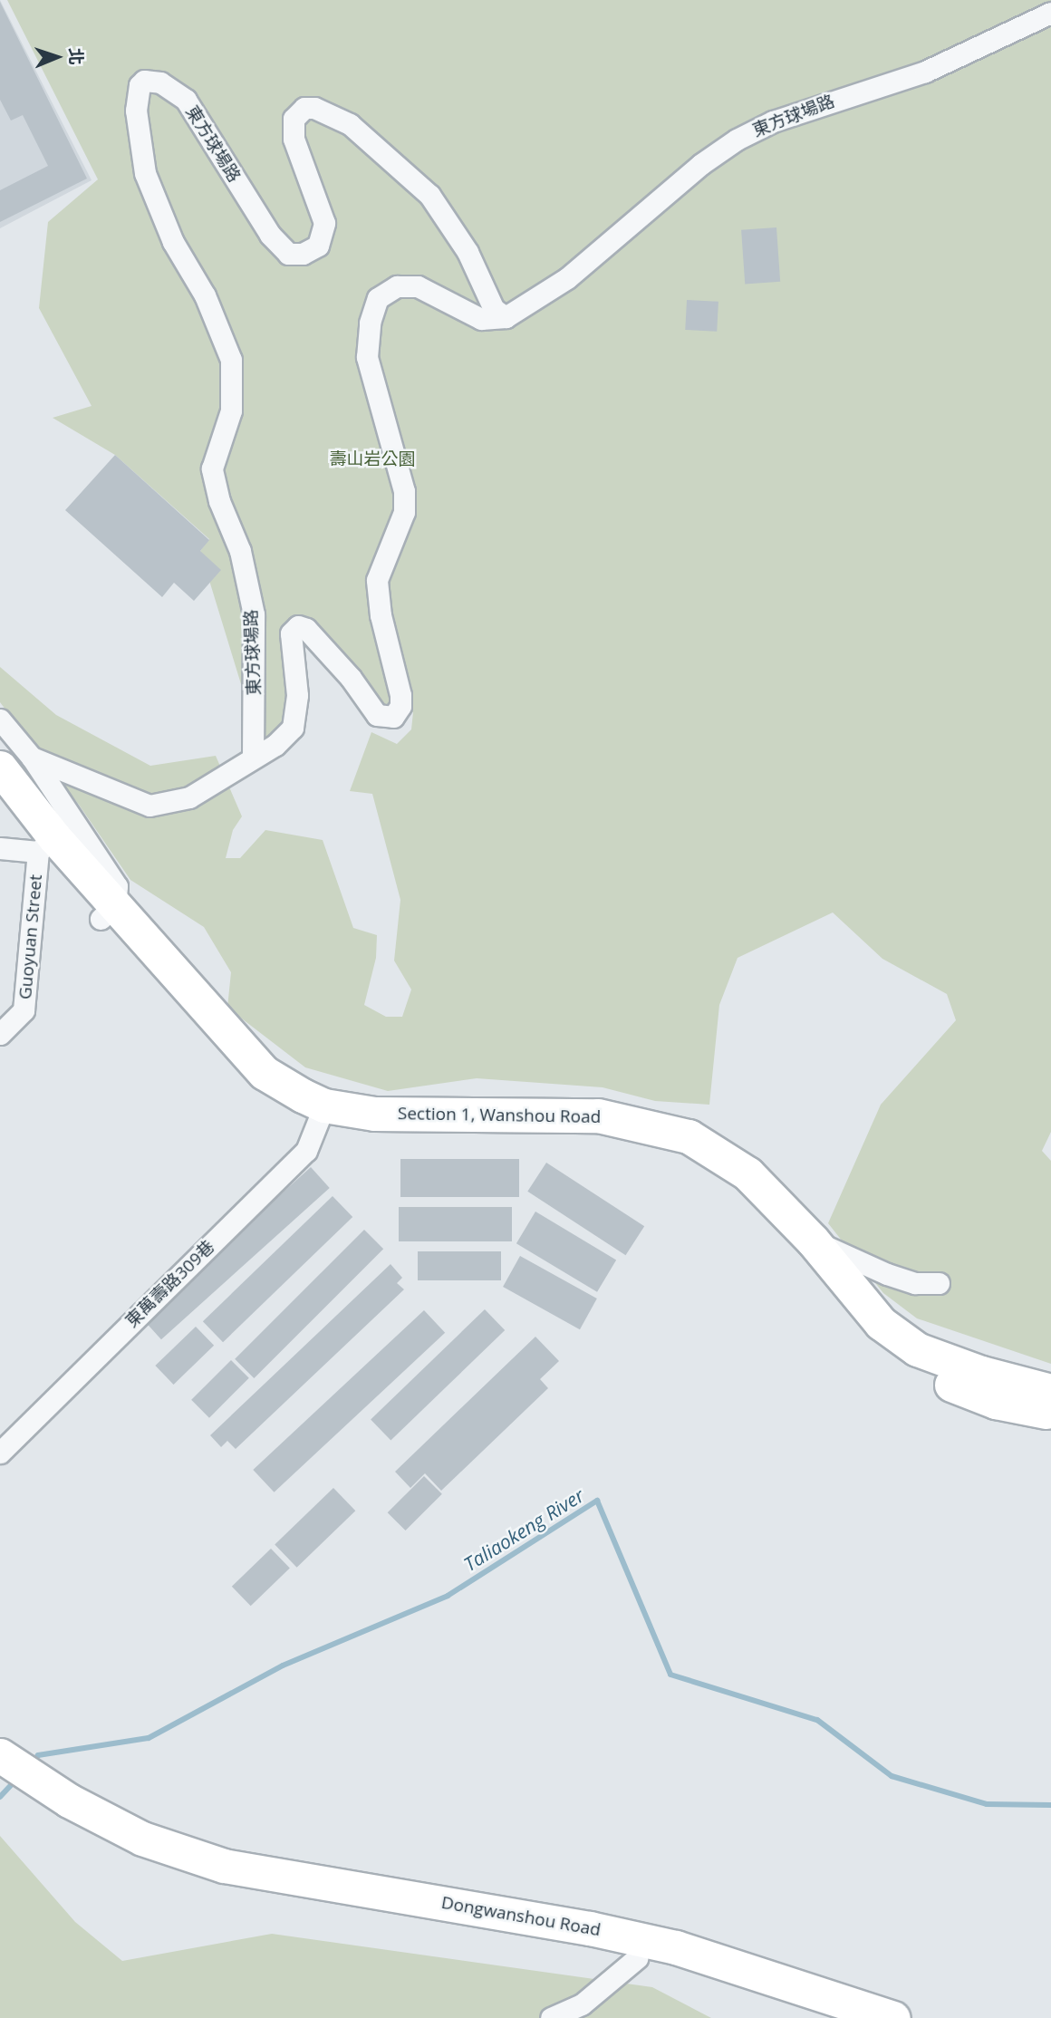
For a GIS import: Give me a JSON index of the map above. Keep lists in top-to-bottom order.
{
  "streets": {
    "main road": ["Section 1, Wanshou Road", "Dongwanshou Road"],
    "street": ["東方球場路", "Guoyuan Street", "東萬壽路309巷"]
  },
  "crossings": [
    ["Guoyuan Street", "Section 1, Wanshou Road"],
    ["Section 1, Wanshou Road", "東萬壽路309巷"]
  ],
  "water": ["Taliaokeng River"],
  "parks": ["壽山岩公園"],
  "north": "right"
}
